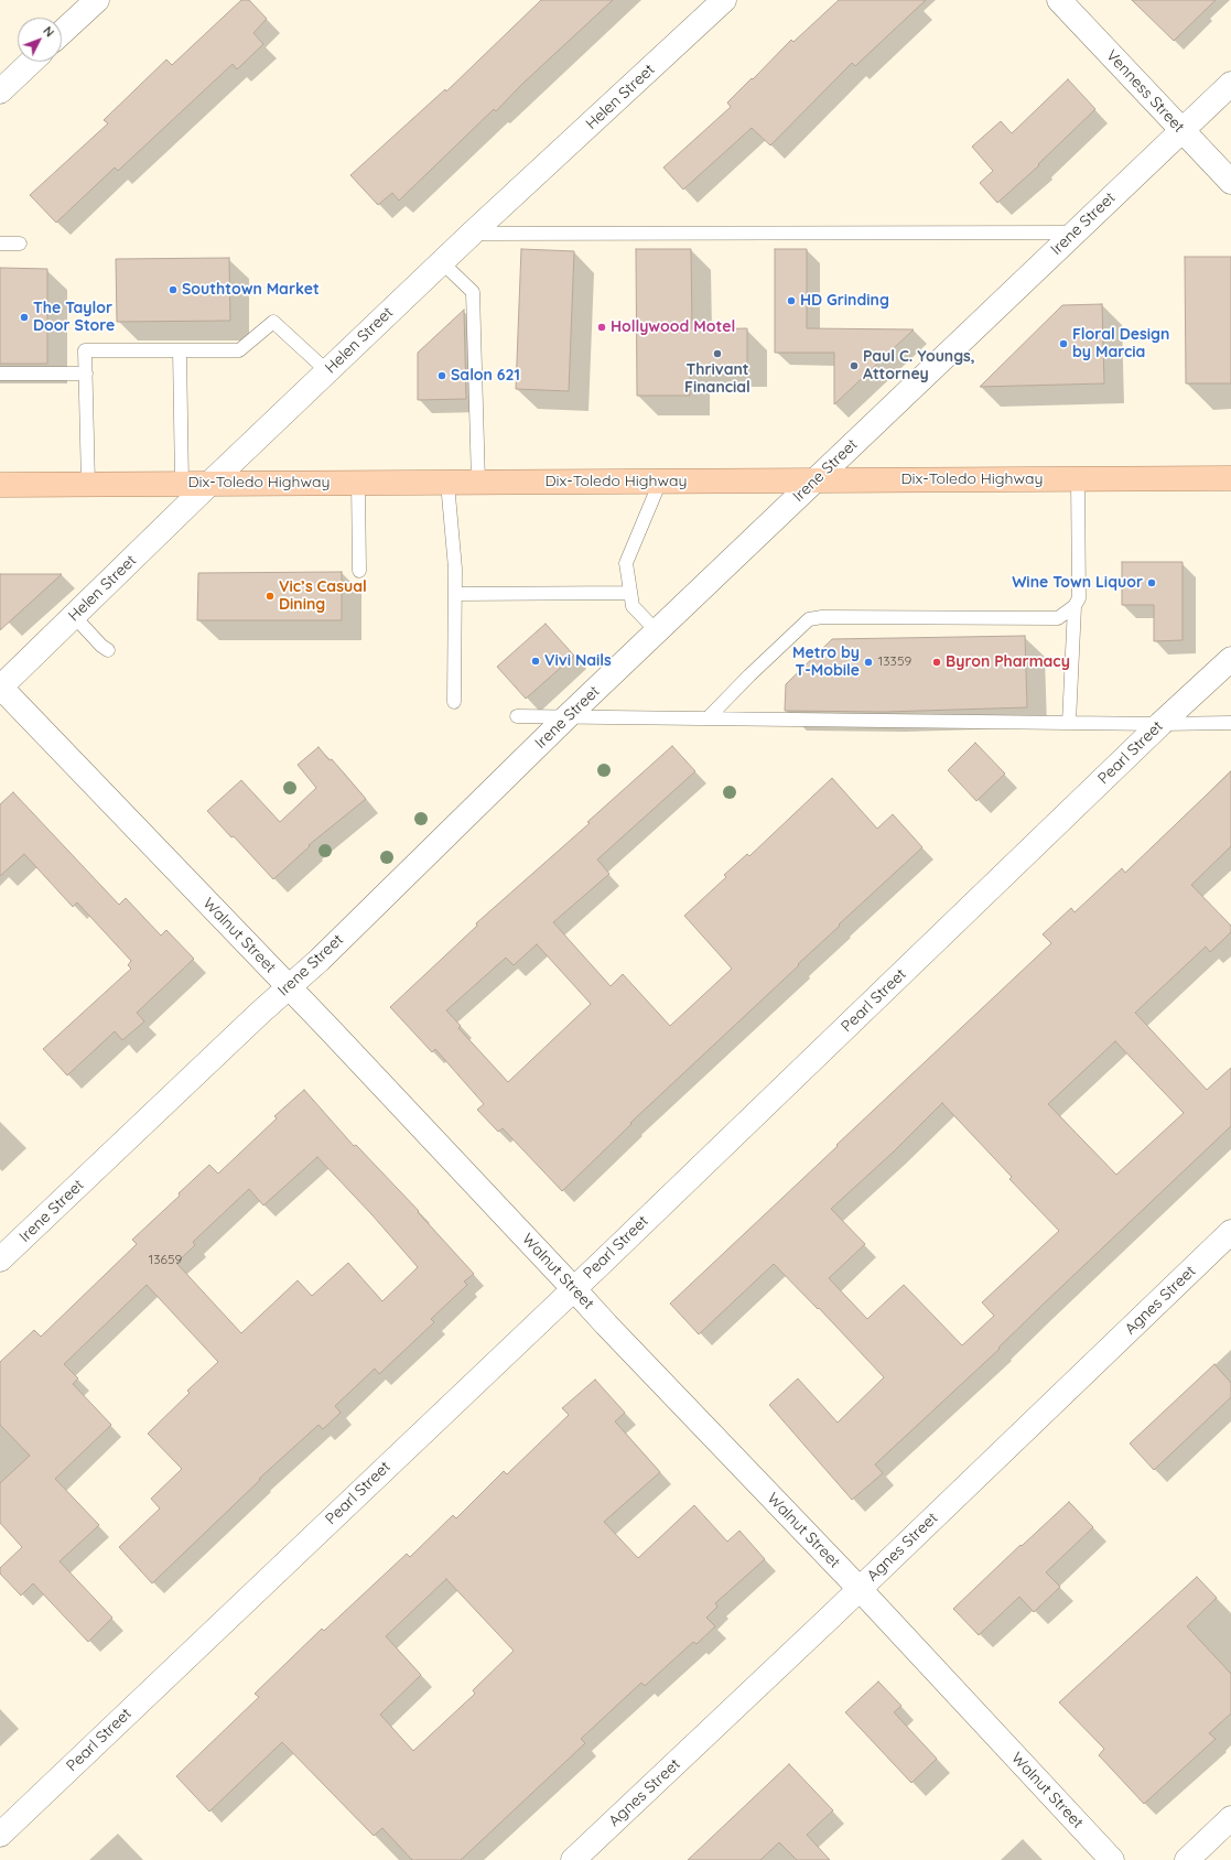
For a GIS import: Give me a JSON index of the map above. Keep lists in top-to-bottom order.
{
  "streets": {
    "main road": ["Dix-Toledo Highway"],
    "street": [
      "Venness Street",
      "Helen Street",
      "Irene Street",
      "Pearl Street",
      "Walnut Street",
      "Agnes Street"
    ]
  },
  "crossings": [
    ["Venness Street", "Irene Street"],
    ["Helen Street", "Dix-Toledo Highway"],
    ["Helen Street", "Walnut Street"],
    ["Irene Street", "Dix-Toledo Highway"],
    ["Irene Street", "Walnut Street"],
    ["Pearl Street", "Walnut Street"],
    ["Walnut Street", "Agnes Street"]
  ],
  "places": [
    "Southtown Market",
    "HD Grinding",
    "The Taylor Door Store",
    "Hollywood Motel",
    "Floral Design by Marcia",
    "Thrivant Financial",
    "Paul C. Youngs, Attorney",
    "Salon 621",
    "Wine Town Liquor",
    "Vic’s Casual Dining",
    "Vivi Nails",
    "Metro by T-Mobile",
    "Byron Pharmacy"
  ],
  "house_numbers": ["13359", "13659"],
  "north": "top right"
}
